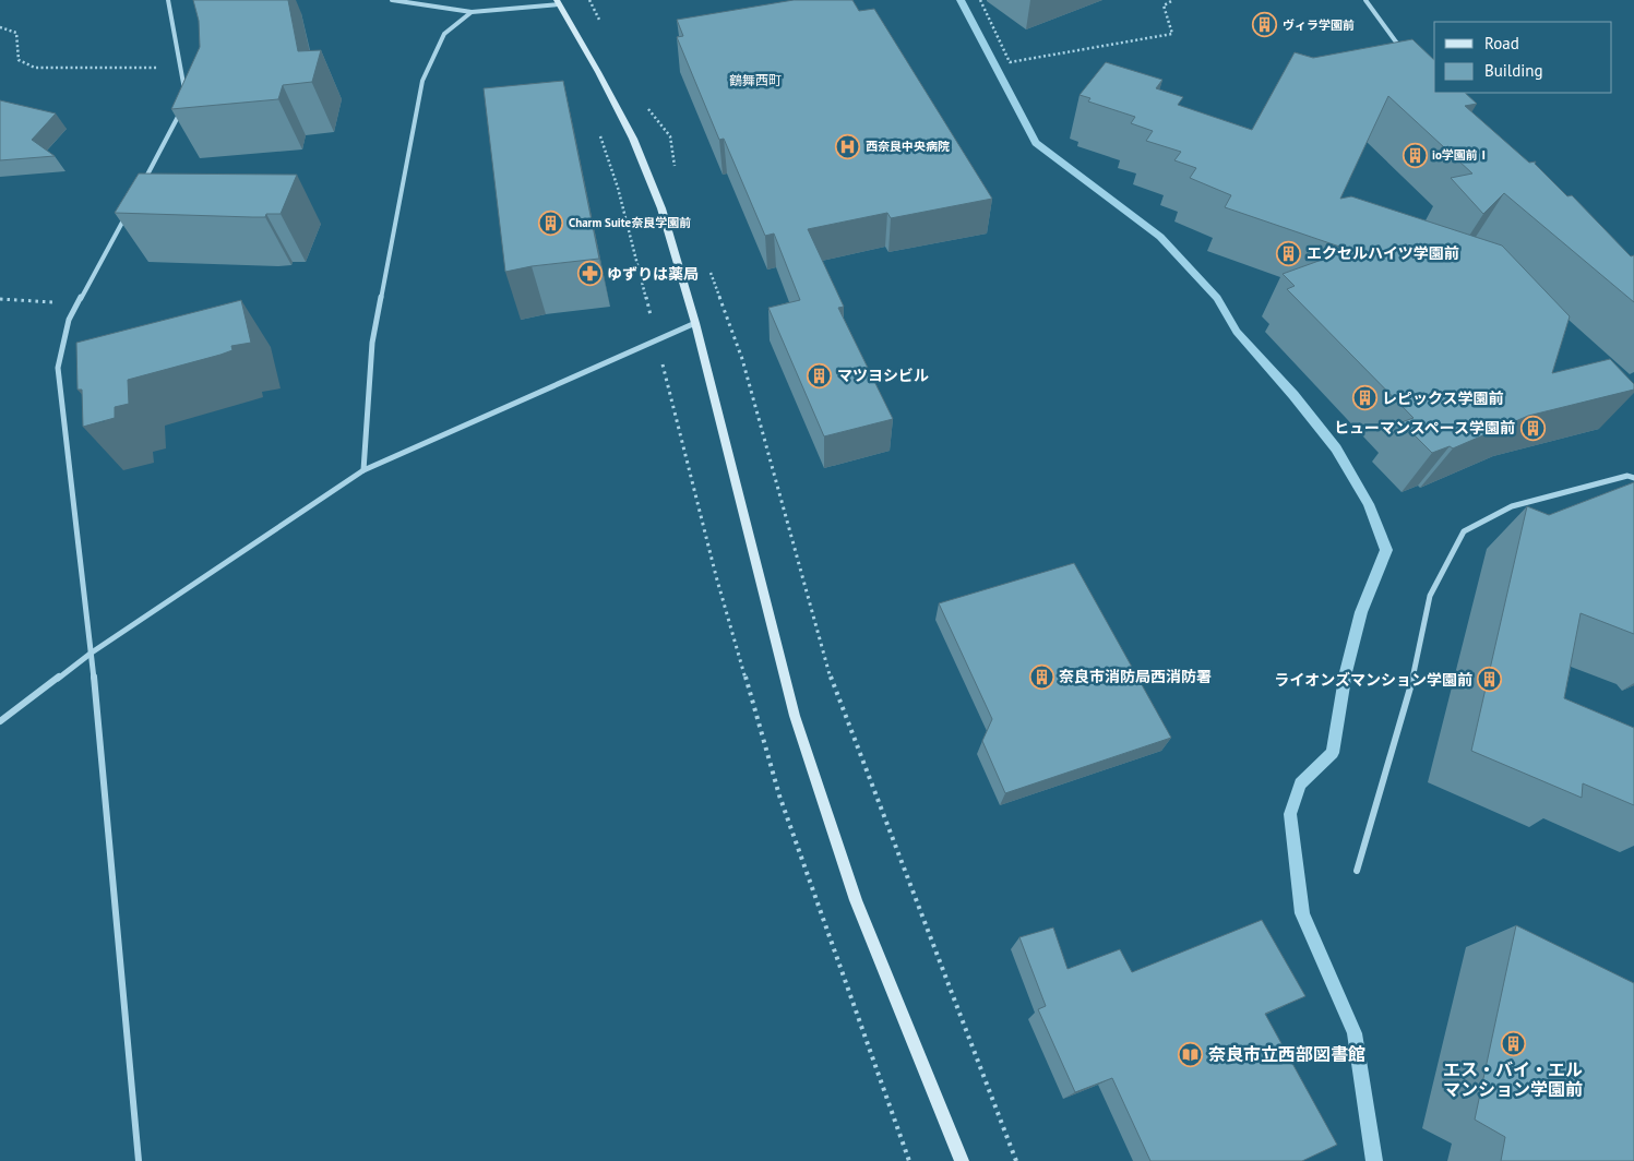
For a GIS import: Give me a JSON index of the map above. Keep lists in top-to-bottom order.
{
  "districts": ["鶴舞西町"],
  "places": {
    "building": [
      "ヴィラ学園前",
      "io学園前Ⅰ",
      "Charm Suite奈良学園前",
      "エクセルハイツ学園前",
      "マツヨシビル",
      "レピックス学園前",
      "ヒューマンスペース学園前",
      "奈良市消防局西消防署",
      "ライオンズマンション学園前",
      "エス・バイ・エル マンション学園前"
    ],
    "hospital": ["西奈良中央病院"],
    "pharmacy": ["ゆずりは薬局"],
    "library": ["奈良市立西部図書館"]
  },
  "legend": ["Road", "Building"]
}
